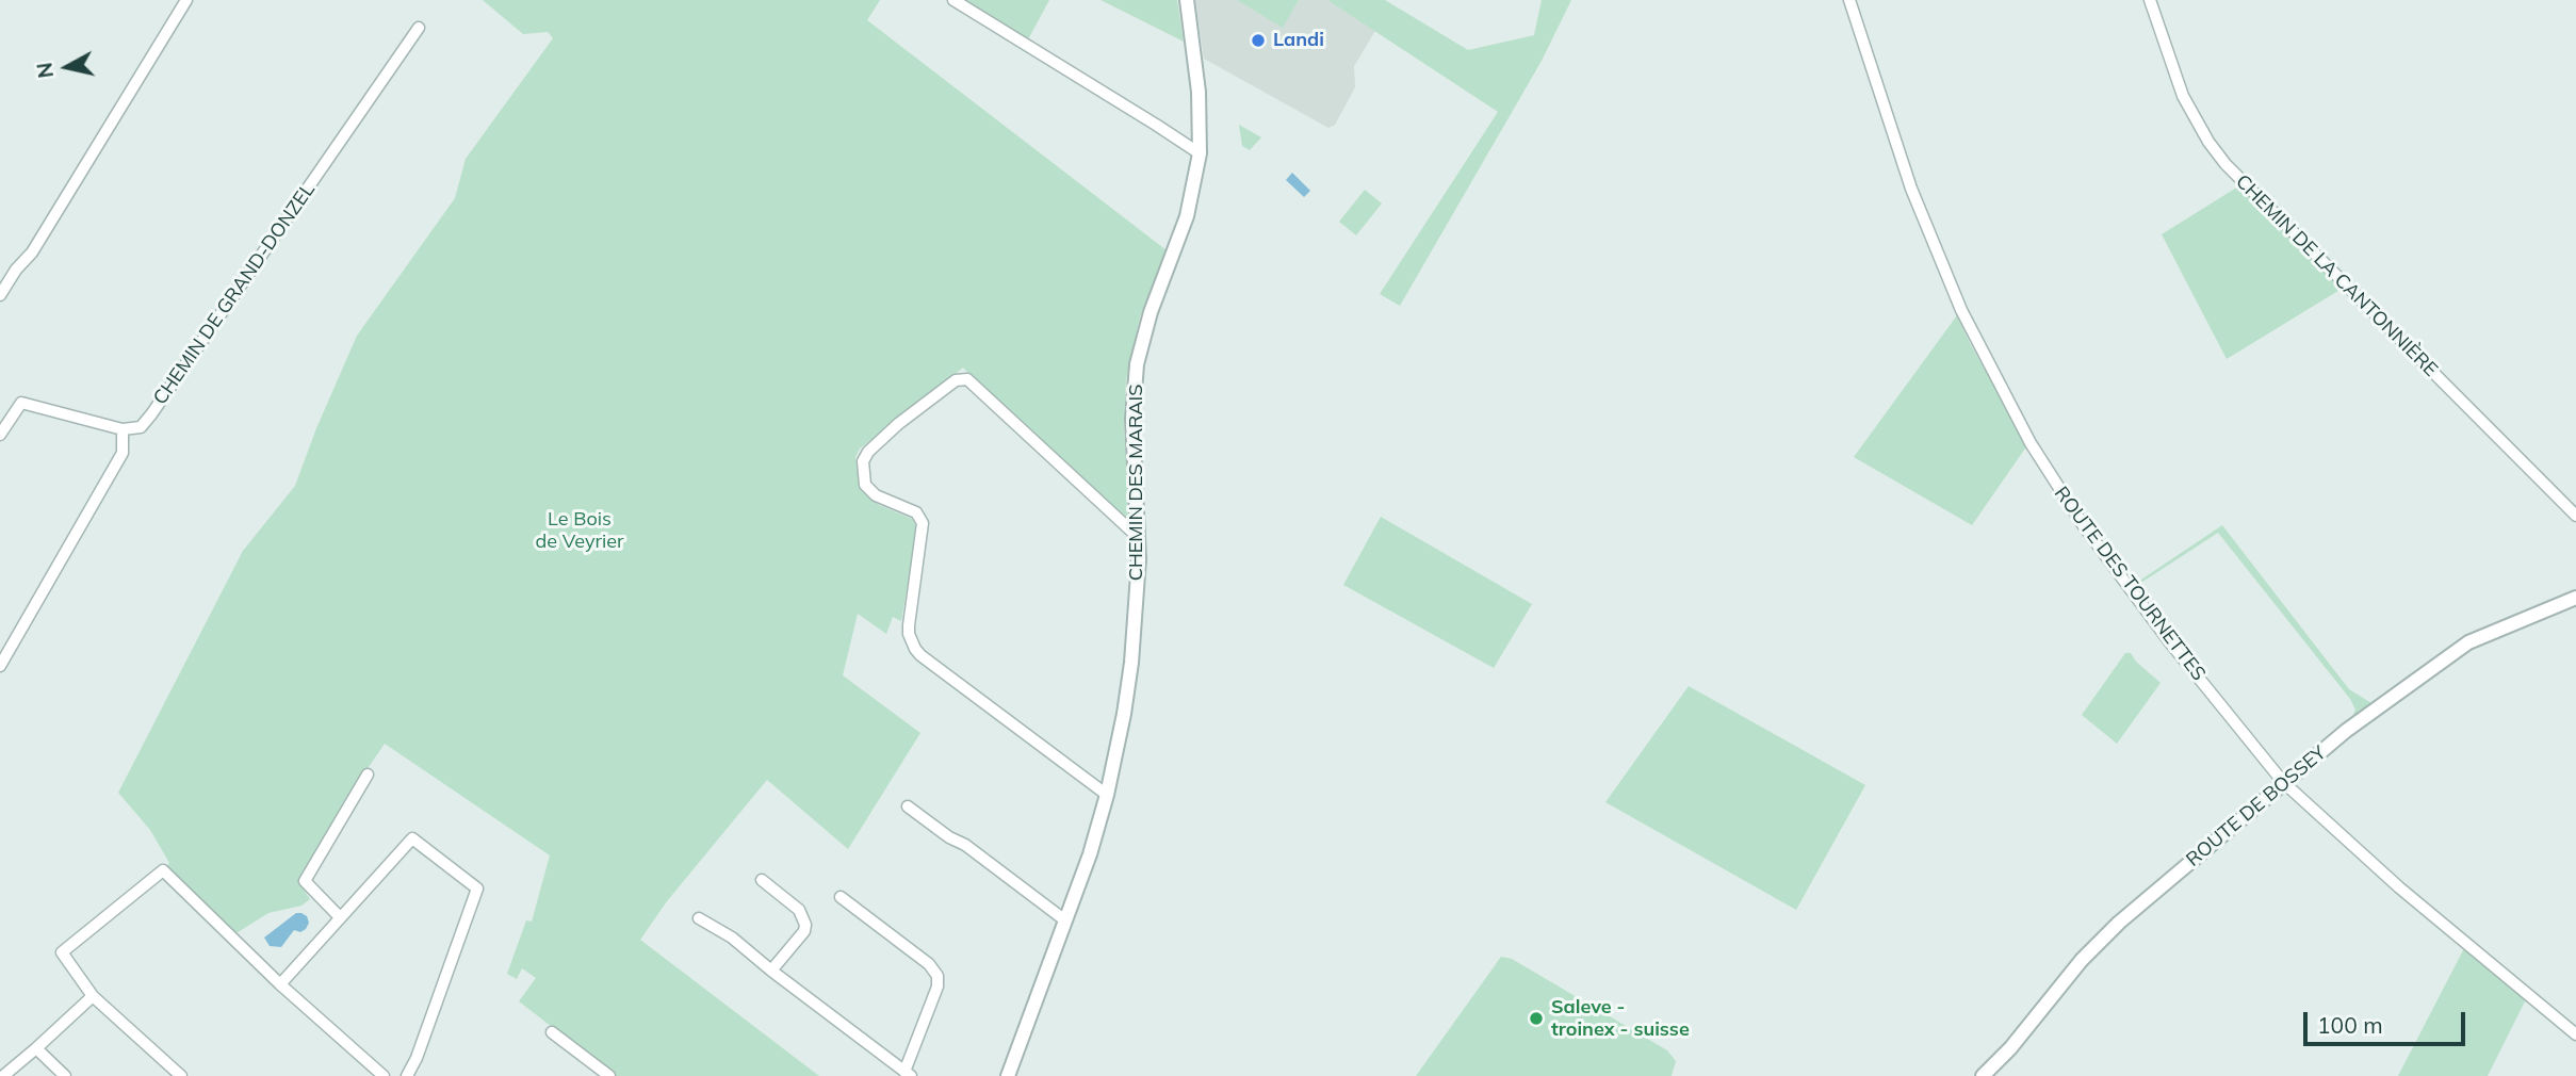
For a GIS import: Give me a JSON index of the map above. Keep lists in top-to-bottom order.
{
  "streets": {
    "street": [
      "CHEMIN DE LA CANTONNIÈRE",
      "CHEMIN DE GRAND-DONZEL",
      "CHEMIN DES MARAIS",
      "ROUTE DES TOURNETTES",
      "ROUTE DE BOSSEY"
    ]
  },
  "crossings": [
    ["ROUTE DES TOURNETTES", "ROUTE DE BOSSEY"]
  ],
  "parks": ["Le Bois de Veyrier"],
  "places": ["Landi", "Saleve - troinex - suisse"],
  "scale_bar": "100 m",
  "north": "left"
}
